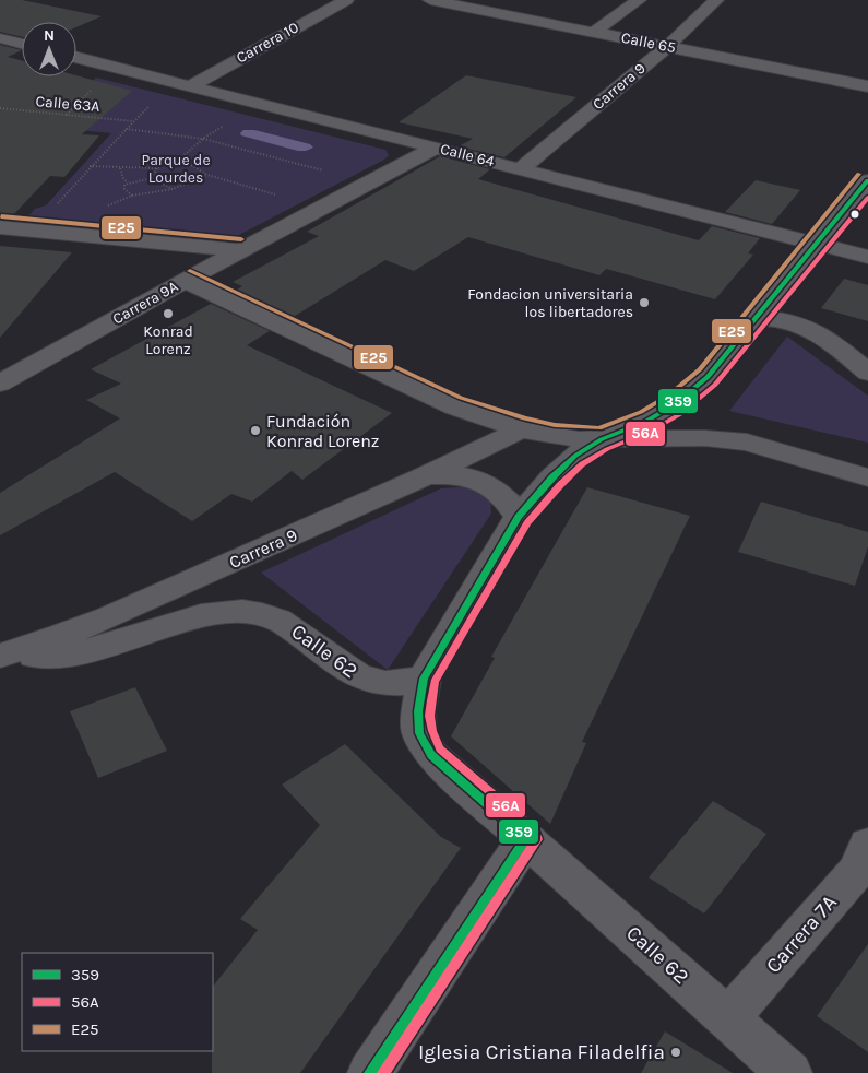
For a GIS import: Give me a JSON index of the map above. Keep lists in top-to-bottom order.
{
  "streets": {
    "street": [
      "Carrera 10",
      "Calle 65",
      "Carrera 9",
      "Calle 64",
      "Carrera 9A",
      "Calle 62",
      "Carrera 7A"
    ],
    "path": ["Calle 63A"]
  },
  "crossings": [
    ["Carrera 10", "Calle 64"],
    ["Calle 65", "Carrera 9"],
    ["Carrera 9", "Calle 64"],
    ["Carrera 9", "Calle 62"],
    ["Calle 64", "Carrera 9A"],
    ["Calle 62", "Carrera 7A"]
  ],
  "parks": ["Parque de Lourdes"],
  "places": [
    "Fondacion universitaria los libertadores",
    "Konrad Lorenz",
    "Fundación Konrad Lorenz",
    "Iglesia Cristiana Filadelfia"
  ],
  "lines": ["transit line E25", "transit line 359", "transit line 56A"],
  "legend": ["359", "56A", "E25"],
  "north": "top"
}
